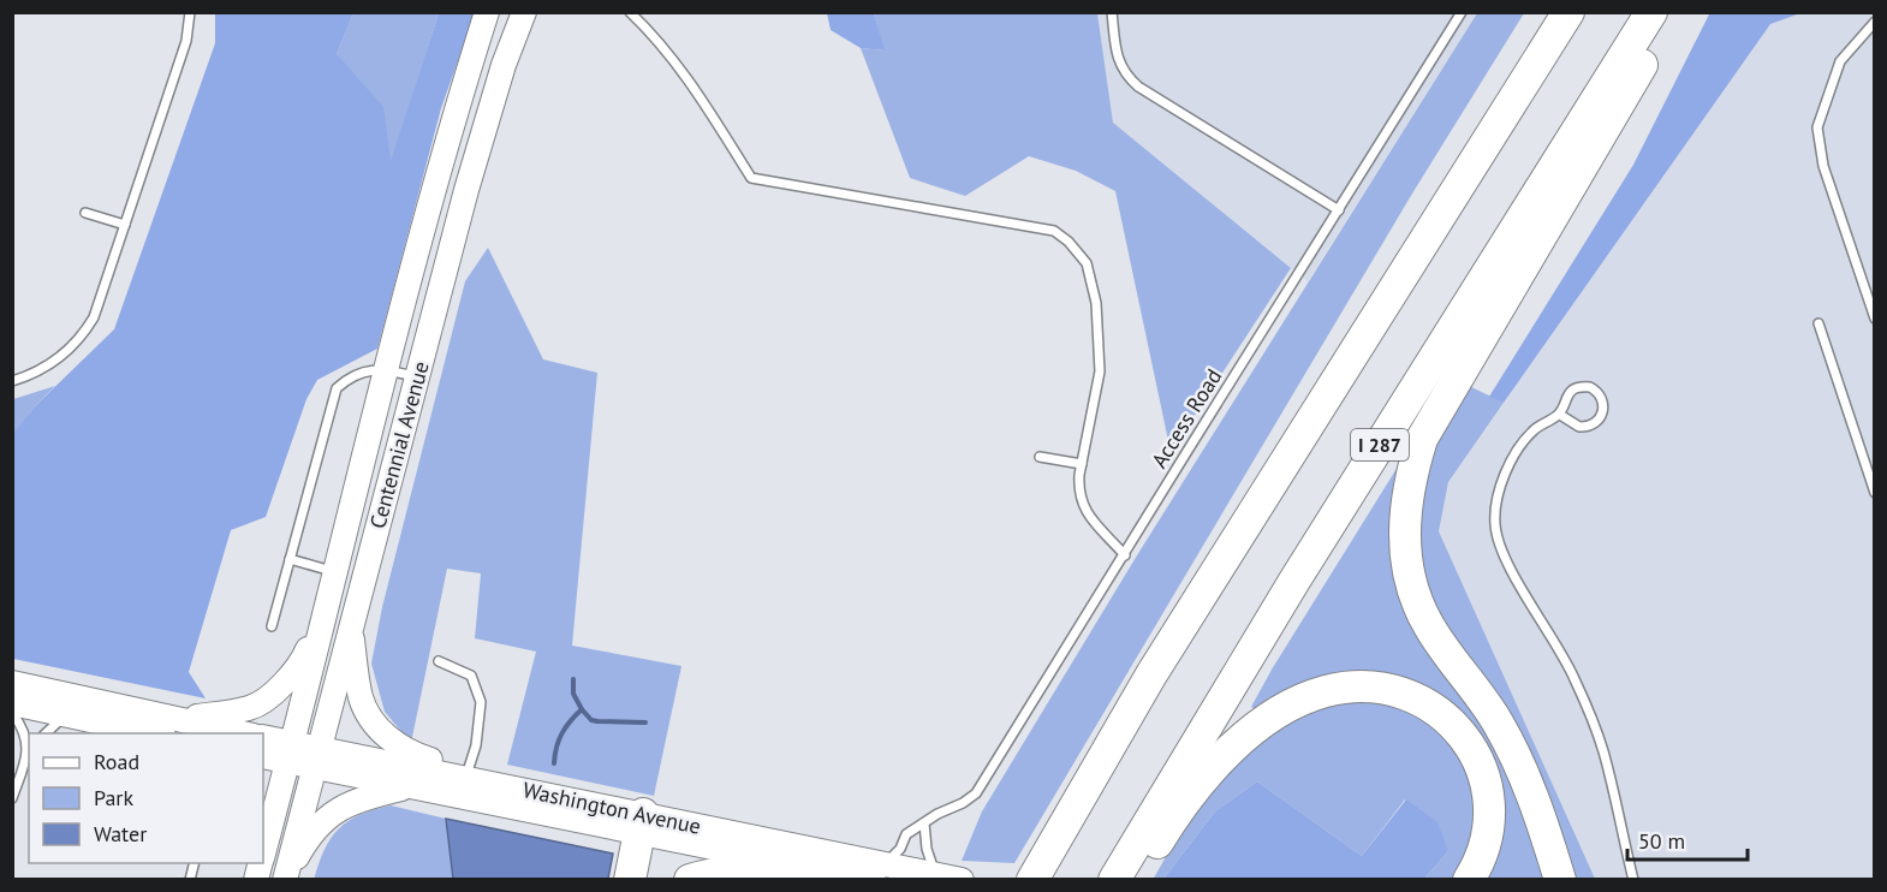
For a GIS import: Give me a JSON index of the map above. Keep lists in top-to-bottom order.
{
  "streets": {
    "highway": ["I 287"],
    "main road": ["Centennial Avenue", "Washington Avenue"],
    "lane": ["Access Road"]
  },
  "crossings": [
    ["Access Road", "Washington Avenue"],
    ["Centennial Avenue", "Washington Avenue"]
  ],
  "legend": ["Road", "Park", "Water"],
  "scale_bar": "50 m"
}
